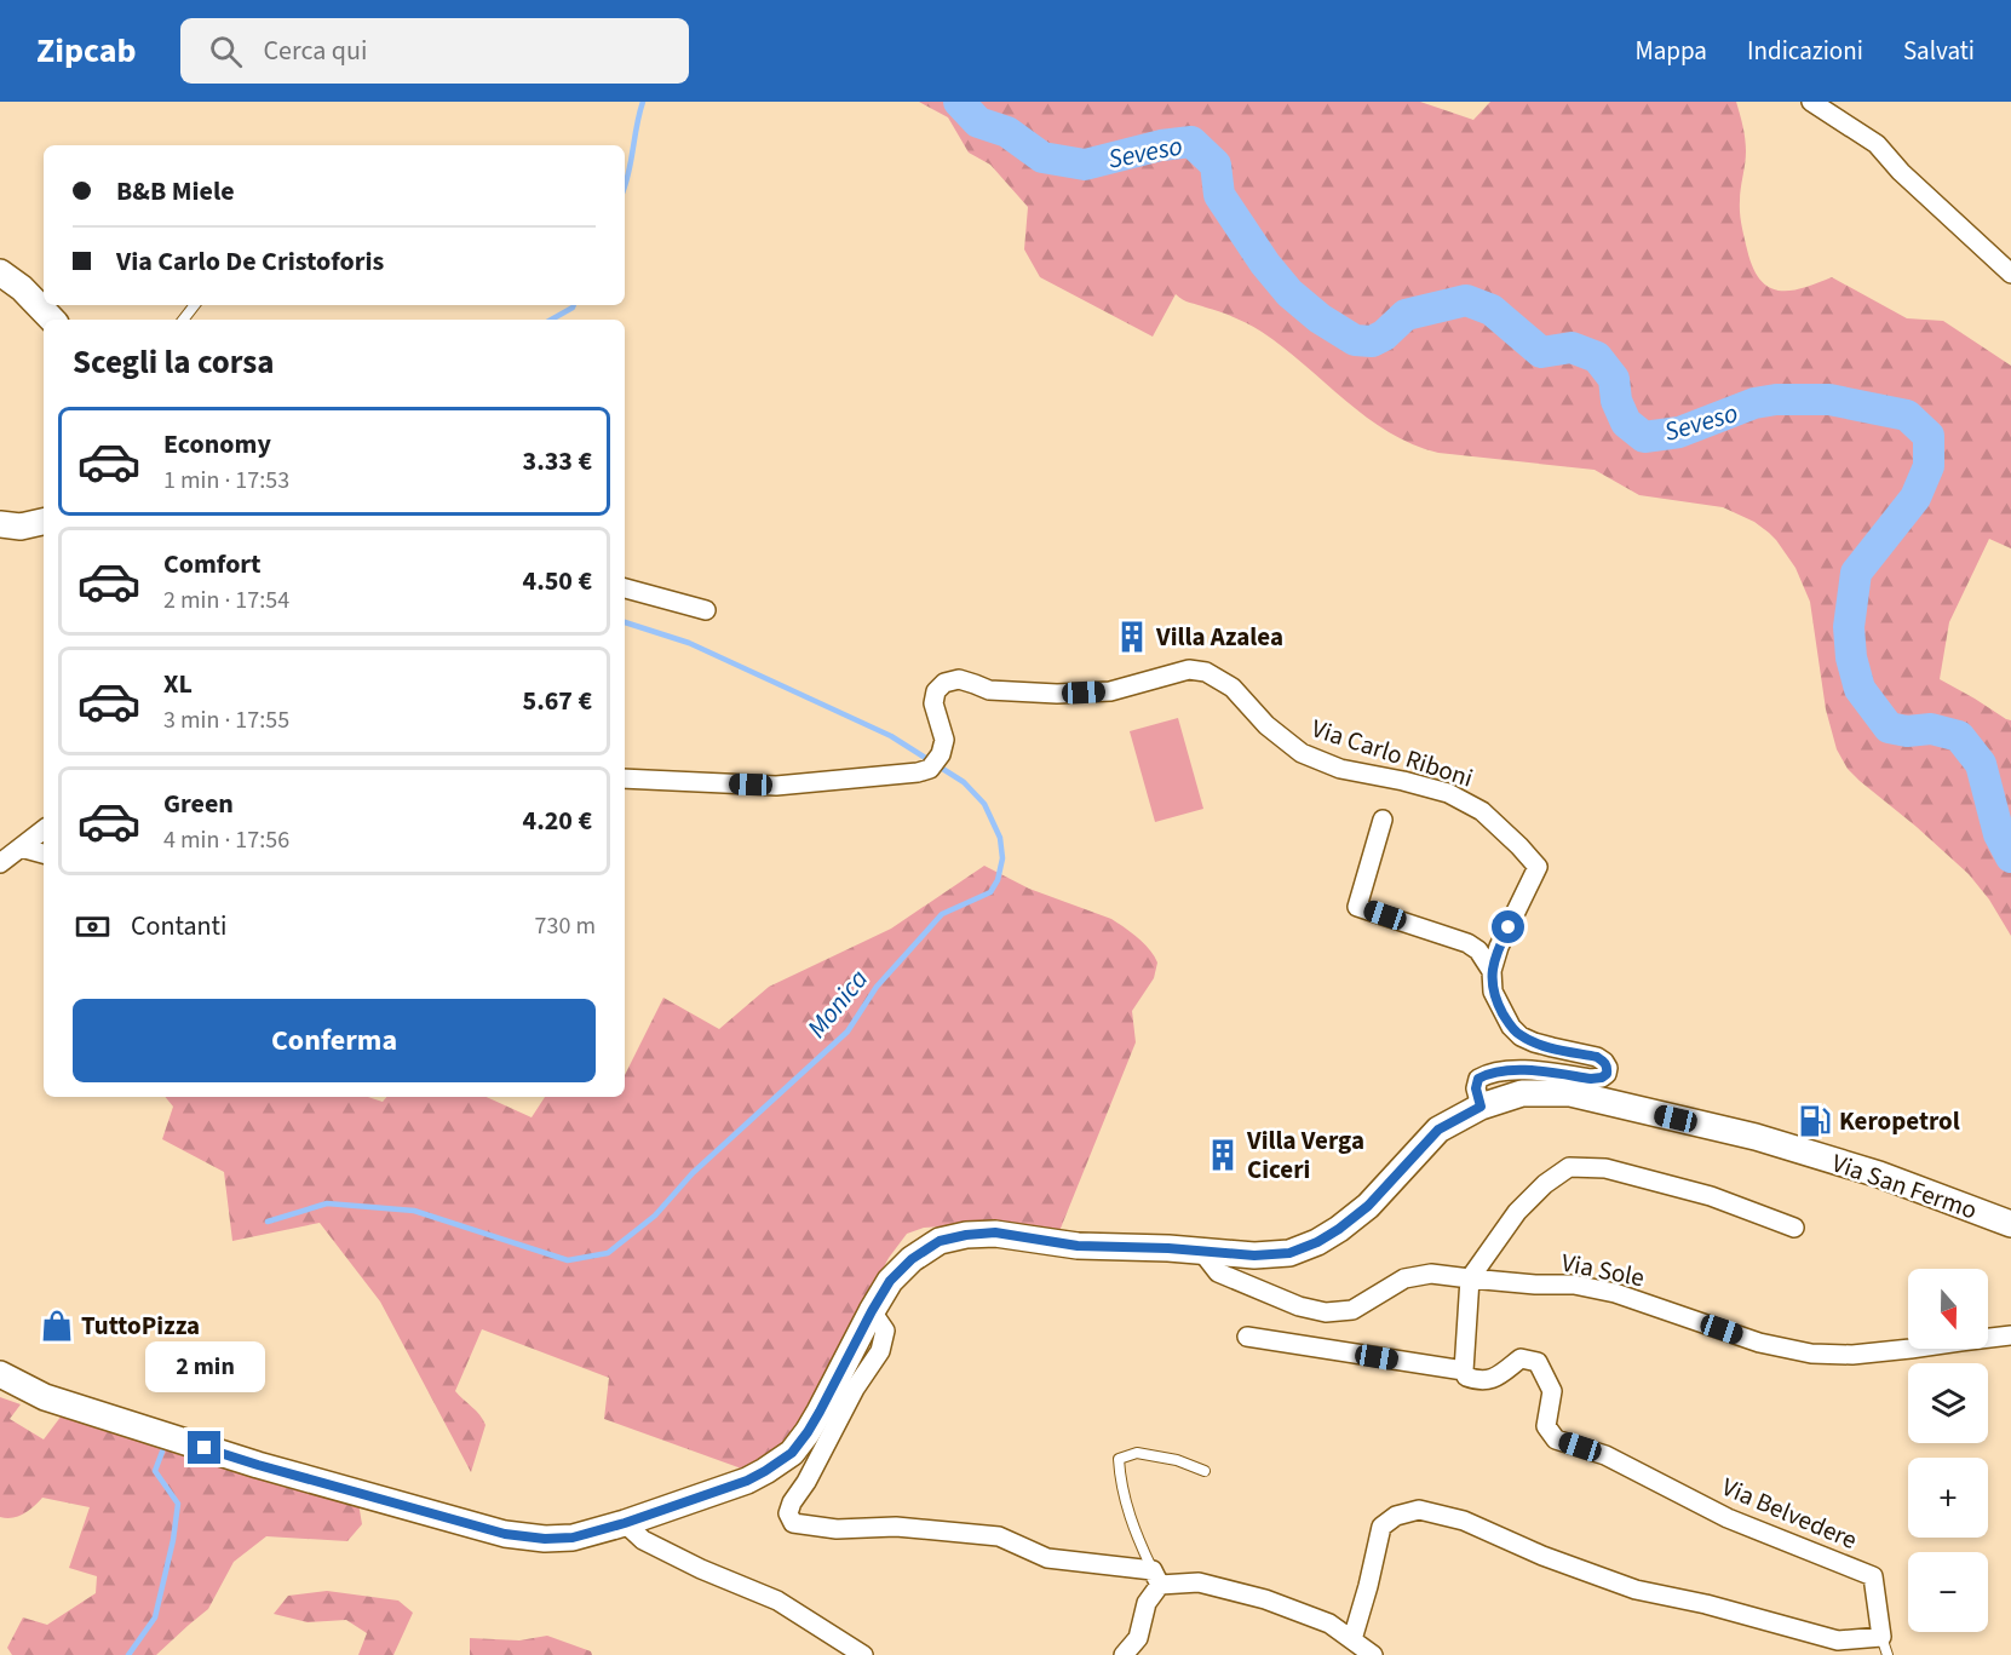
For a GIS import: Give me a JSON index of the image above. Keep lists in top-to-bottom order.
{
  "streets": {
    "main road": ["Via San Fermo"],
    "street": ["Via Carlo Riboni", "Via Sole", "Via Belvedere"]
  },
  "water": ["Seveso", "Monica"],
  "places": {
    "building": ["Villa Azalea", "Villa Verga Ciceri"],
    "fuel station": ["Keropetrol"],
    "shop": ["TuttoPizza"]
  },
  "north": "bottom",
  "page": {
    "header": "Zipcab",
    "search": "Cerca qui",
    "nav": ["Mappa", "Indicazioni", "Salvati"],
    "banner": ["B&B Miele", "Via Carlo De Cristoforis"],
    "heading": "Scegli la corsa",
    "list": [
      {
        "name": "Economy",
        "note": "1 min · 17:53",
        "value": "3.33 €"
      },
      {
        "name": "Comfort",
        "note": "2 min · 17:54",
        "value": "4.50 €"
      },
      {
        "name": "XL",
        "note": "3 min · 17:55",
        "value": "5.67 €"
      },
      {
        "name": "Green",
        "note": "4 min · 17:56",
        "value": "4.20 €"
      }
    ],
    "pay": ["Contanti", "730 m"],
    "buttons": "Conferma",
    "map_buttons": ["+", "−"],
    "bubble": "2 min"
  }
}
